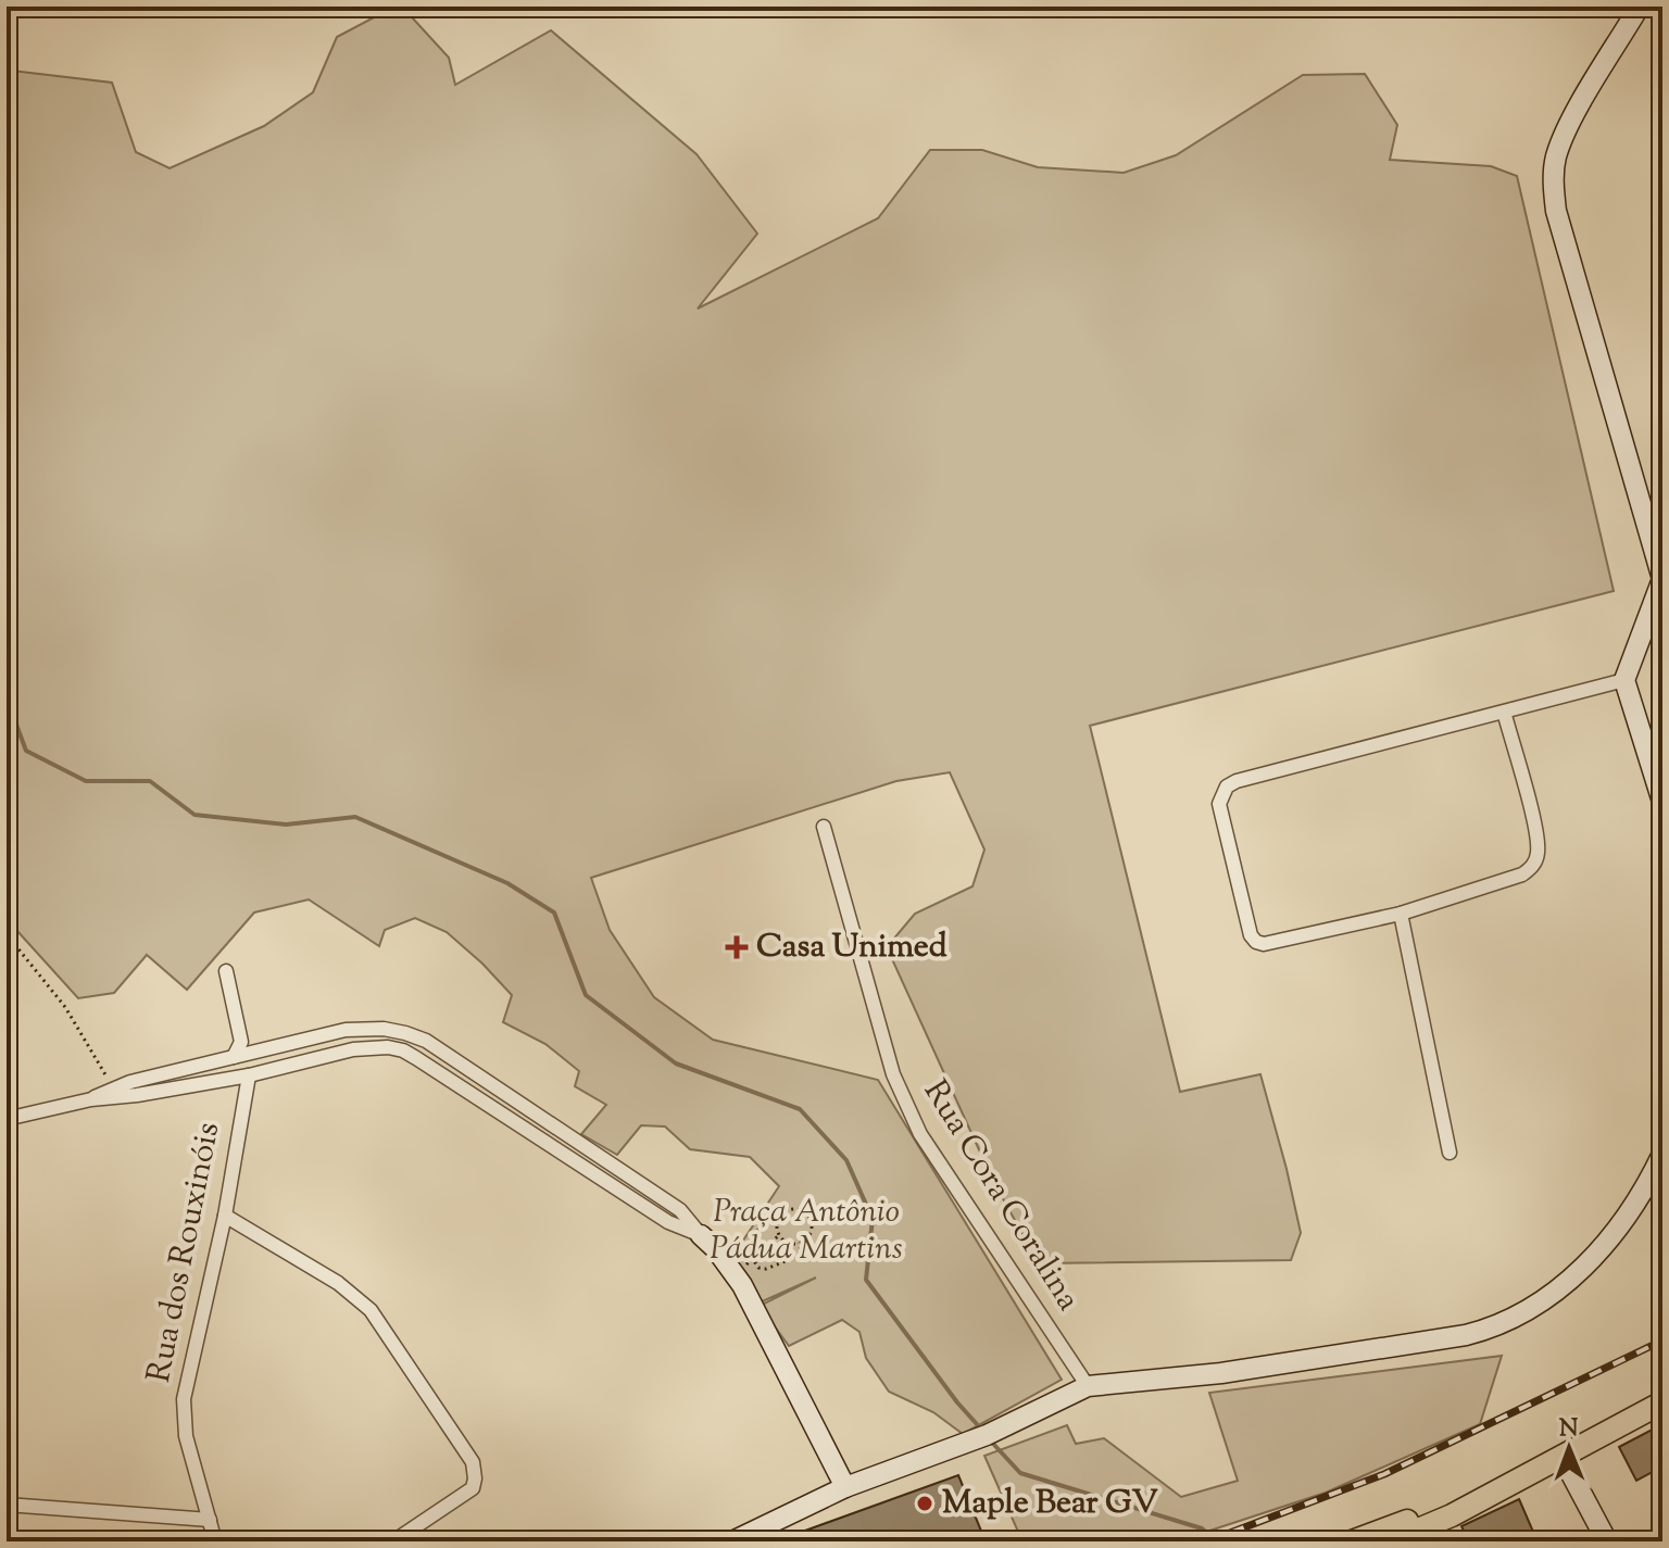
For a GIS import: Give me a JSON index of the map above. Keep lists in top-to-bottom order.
{
  "streets": {
    "street": ["Rua Cora Coralina", "Rua dos Rouxinóis"]
  },
  "parks": ["Praça Antônio Pádua Martins"],
  "places": {
    "health": ["Casa Unimed"],
    "other": ["Maple Bear GV"]
  },
  "north": "top"
}
